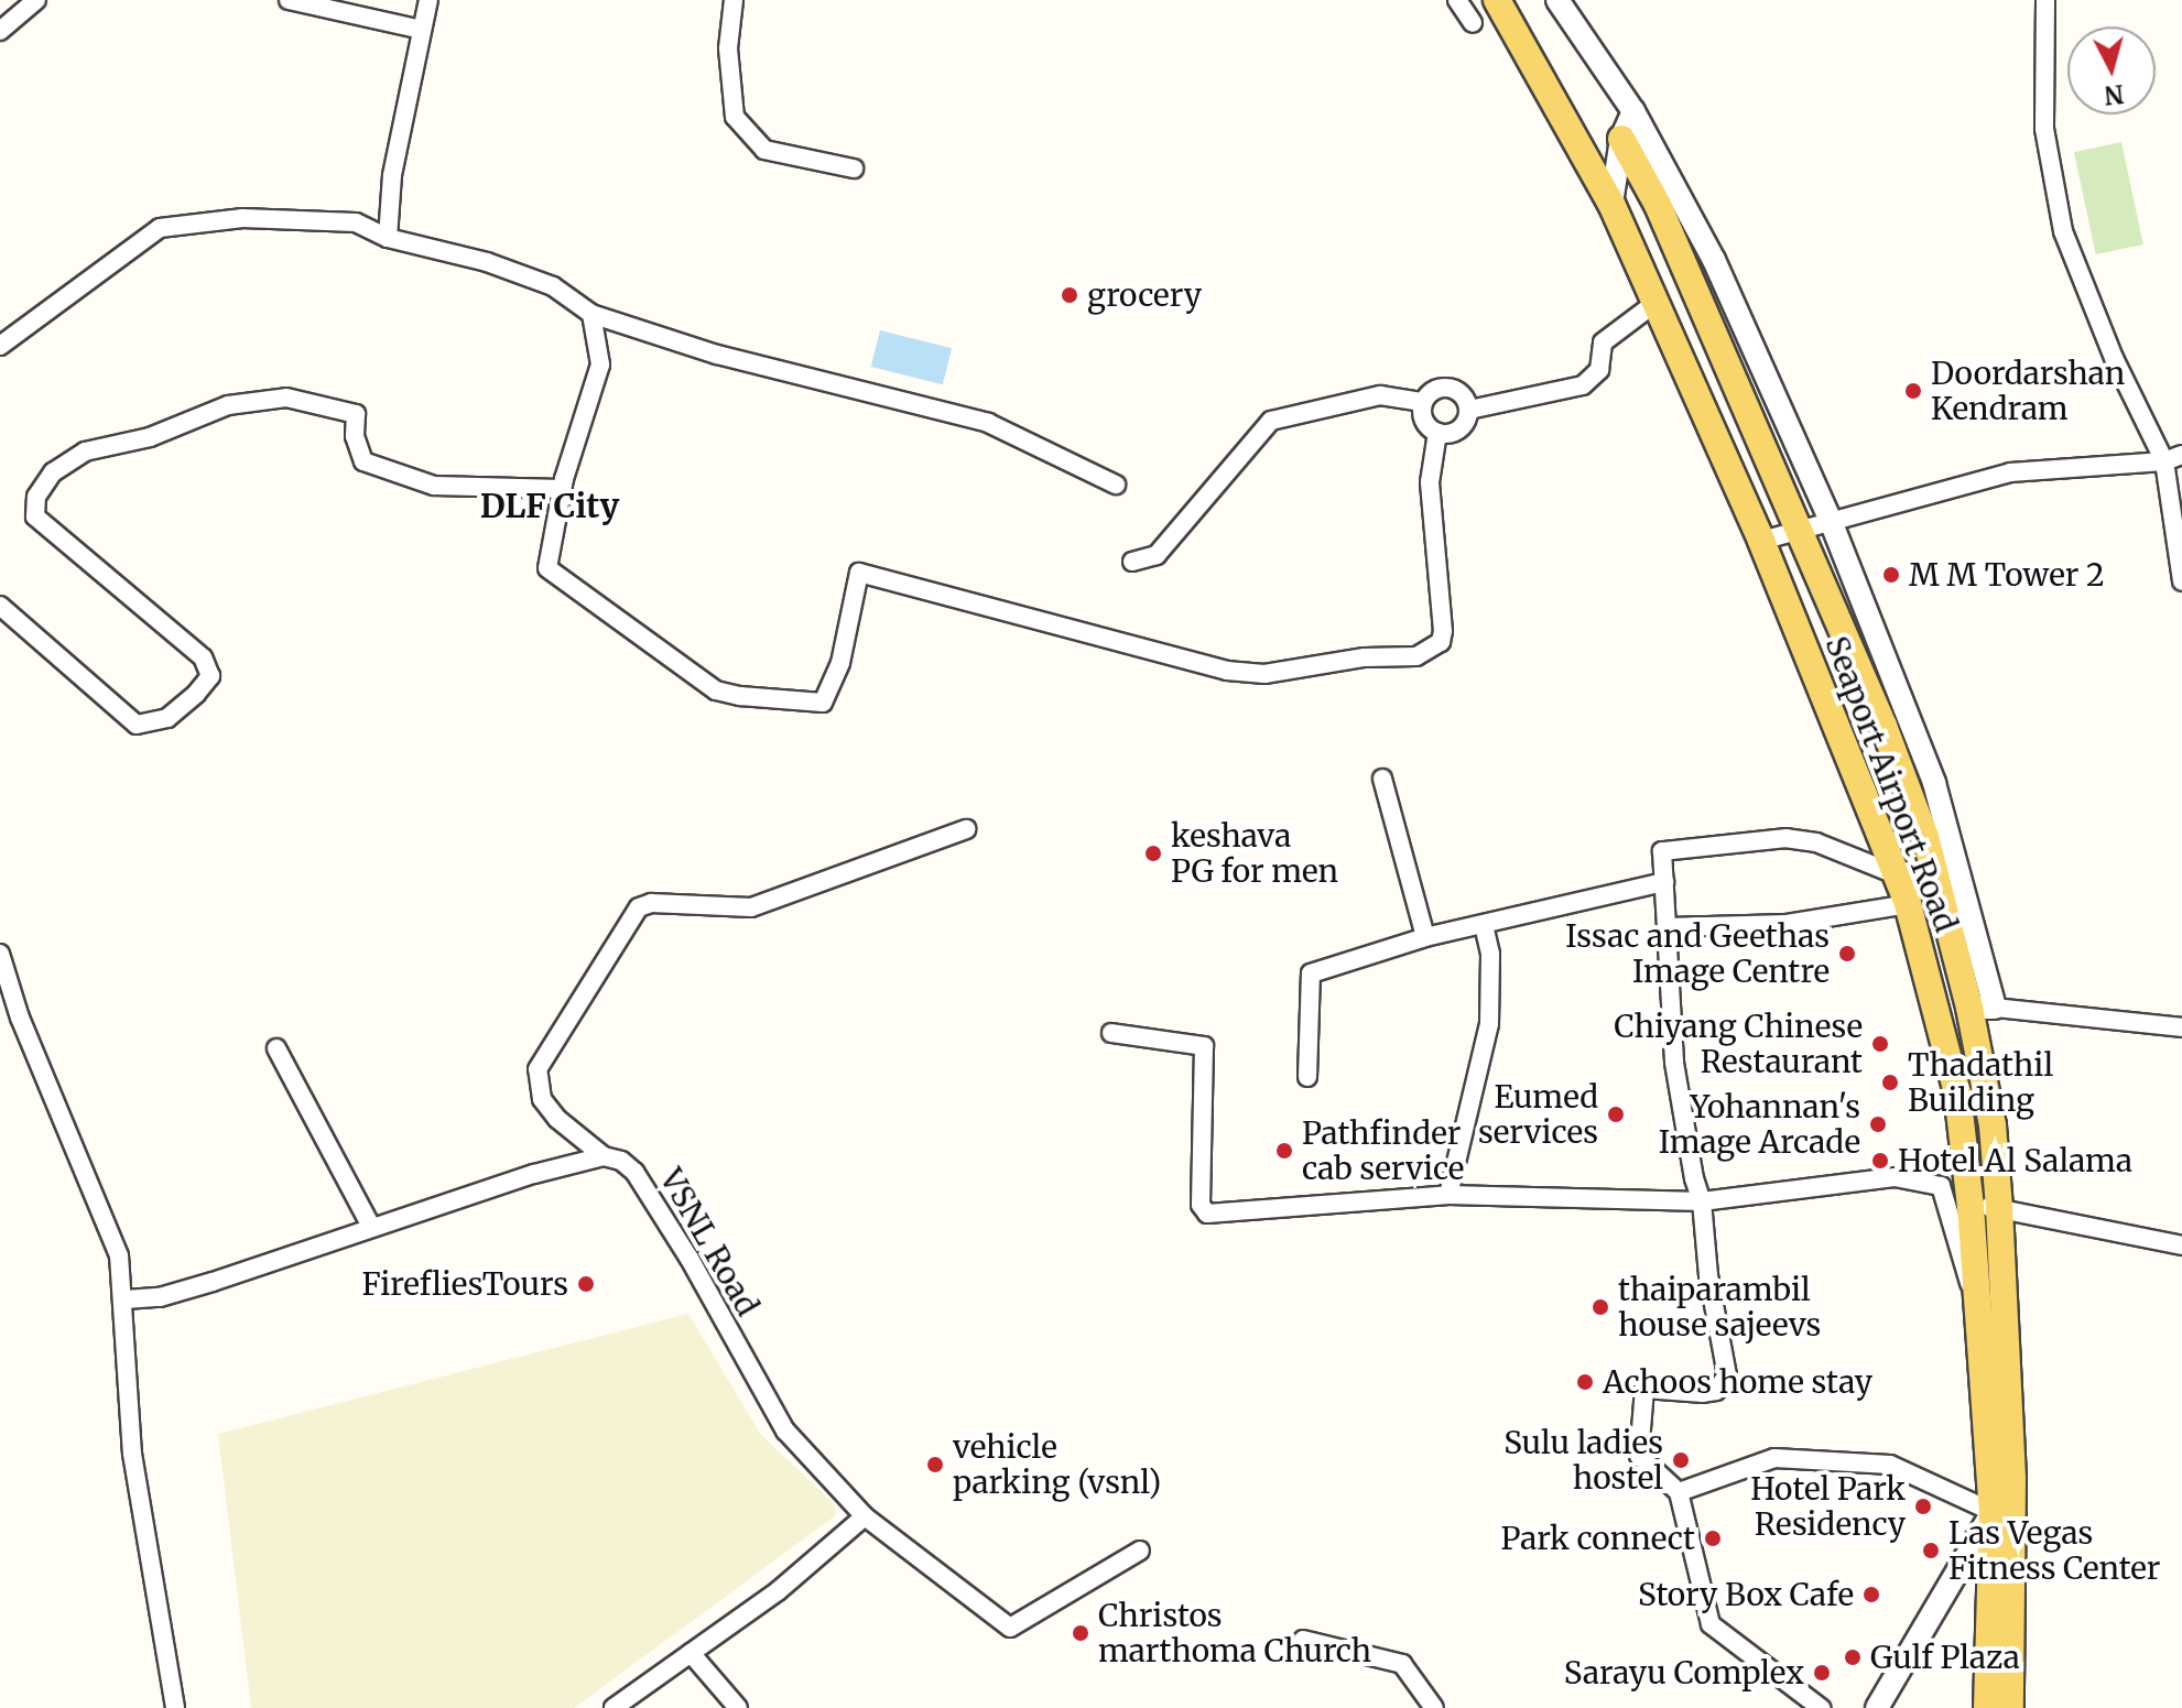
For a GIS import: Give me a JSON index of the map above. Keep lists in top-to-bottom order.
{
  "streets": {
    "main road": ["Seaport Airport Road"],
    "street": ["VSNL Road"]
  },
  "districts": ["DLF City"],
  "places": [
    "grocery",
    "Doordarshan Kendram",
    "M M Tower 2",
    "keshava PG for men",
    "Issac and Geethas Image Centre",
    "Chiyang Chinese Restaurant",
    "Thadathil Building",
    "Eumed services",
    "Yohannan's Image Arcade",
    "Pathfinder cab service",
    "Hotel Al Salama",
    "FirefliesTours",
    "thaiparambil house sajeevs",
    "Achoos home stay",
    "Sulu ladies hostel",
    "vehicle parking (vsnl)",
    "Hotel Park Residency",
    "Park connect",
    "Las Vegas Fitness Center",
    "Story Box Cafe",
    "Christos marthoma Church",
    "Gulf Plaza",
    "Sarayu Complex"
  ],
  "north": "bottom"
}
